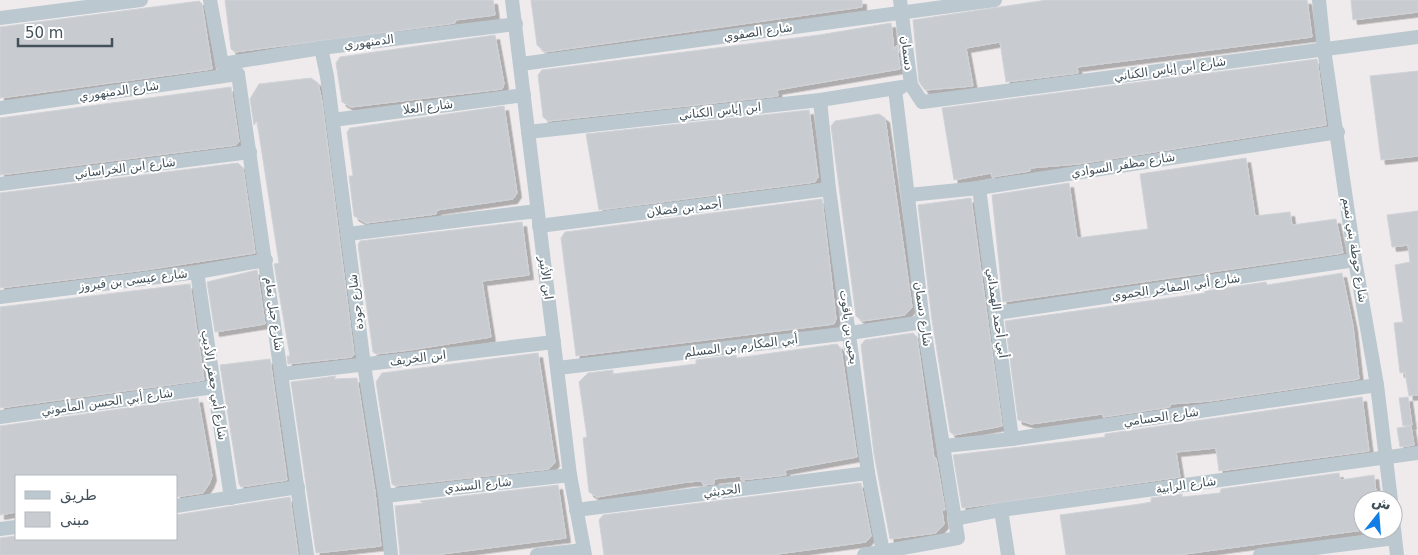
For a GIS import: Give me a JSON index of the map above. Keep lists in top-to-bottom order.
{
  "streets": {
    "street": [
      "شارع الصفوي",
      "الدمنهوري",
      "دسمان",
      "شارع ابن إياس الكناني",
      "شارع الدمنهوري",
      "شارع العلا",
      "ابن إياس الكناني",
      "شارع مظفر السوادي",
      "شارع ابن الخراساني",
      "أحمد بن فضلان",
      "شارع حوطة بني تميم",
      "ابن الأثير",
      "شارع عيسى بن فيروز",
      "شارع أبي المفاخر الحموي",
      "شارع جودة",
      "أبي أحمد الهمذاني",
      "شارع جبل نعام",
      "شارع دسمان",
      "يحيى بن ياقوت",
      "أبي المكارم بن المسلم",
      "ابن الخريف",
      "شارع أبي جعفر الأديب",
      "شارع أبي الحسن المأموني",
      "شارع الحسامي",
      "شارع السندي",
      "شارع الرابية",
      "الحديثي"
    ]
  },
  "crossings": [
    ["شارع الصفوي", "دسمان"],
    ["شارع الصفوي", "ابن الأثير"],
    ["الدمنهوري", "ابن الأثير"],
    ["الدمنهوري", "شارع جودة"],
    ["دسمان", "شارع ابن إياس الكناني"],
    ["دسمان", "ابن إياس الكناني"],
    ["شارع ابن إياس الكناني", "شارع حوطة بني تميم"],
    ["شارع الدمنهوري", "شارع جبل نعام"],
    ["شارع العلا", "ابن الأثير"],
    ["شارع العلا", "شارع جودة"],
    ["ابن إياس الكناني", "ابن الأثير"],
    ["ابن إياس الكناني", "شارع دسمان"],
    ["ابن إياس الكناني", "يحيى بن ياقوت"],
    ["شارع مظفر السوادي", "شارع حوطة بني تميم"],
    ["شارع مظفر السوادي", "أبي أحمد الهمذاني"],
    ["شارع مظفر السوادي", "شارع دسمان"],
    ["شارع ابن الخراساني", "شارع جبل نعام"],
    ["أحمد بن فضلان", "ابن الأثير"],
    ["أحمد بن فضلان", "يحيى بن ياقوت"],
    ["شارع حوطة بني تميم", "شارع أبي المفاخر الحموي"],
    ["شارع حوطة بني تميم", "شارع الحسامي"],
    ["شارع حوطة بني تميم", "شارع الرابية"],
    ["ابن الأثير", "أبي المكارم بن المسلم"],
    ["ابن الأثير", "ابن الخريف"],
    ["ابن الأثير", "شارع السندي"],
    ["ابن الأثير", "الحديثي"],
    ["شارع عيسى بن فيروز", "شارع جبل نعام"],
    ["شارع عيسى بن فيروز", "شارع أبي جعفر الأديب"],
    ["شارع أبي المفاخر الحموي", "أبي أحمد الهمذاني"],
    ["شارع جودة", "ابن الخريف"],
    ["شارع جودة", "شارع السندي"],
    ["أبي أحمد الهمذاني", "شارع الحسامي"],
    ["شارع جبل نعام", "ابن الخريف"],
    ["شارع دسمان", "يحيى بن ياقوت"],
    ["شارع دسمان", "أبي المكارم بن المسلم"],
    ["شارع دسمان", "شارع الحسامي"],
    ["شارع دسمان", "شارع الرابية"],
    ["يحيى بن ياقوت", "أبي المكارم بن المسلم"],
    ["يحيى بن ياقوت", "الحديثي"],
    ["شارع أبي جعفر الأديب", "شارع أبي الحسن المأموني"]
  ],
  "legend": ["طريق", "مبنى"],
  "scale_bar": "50 m",
  "north": "top"
}
